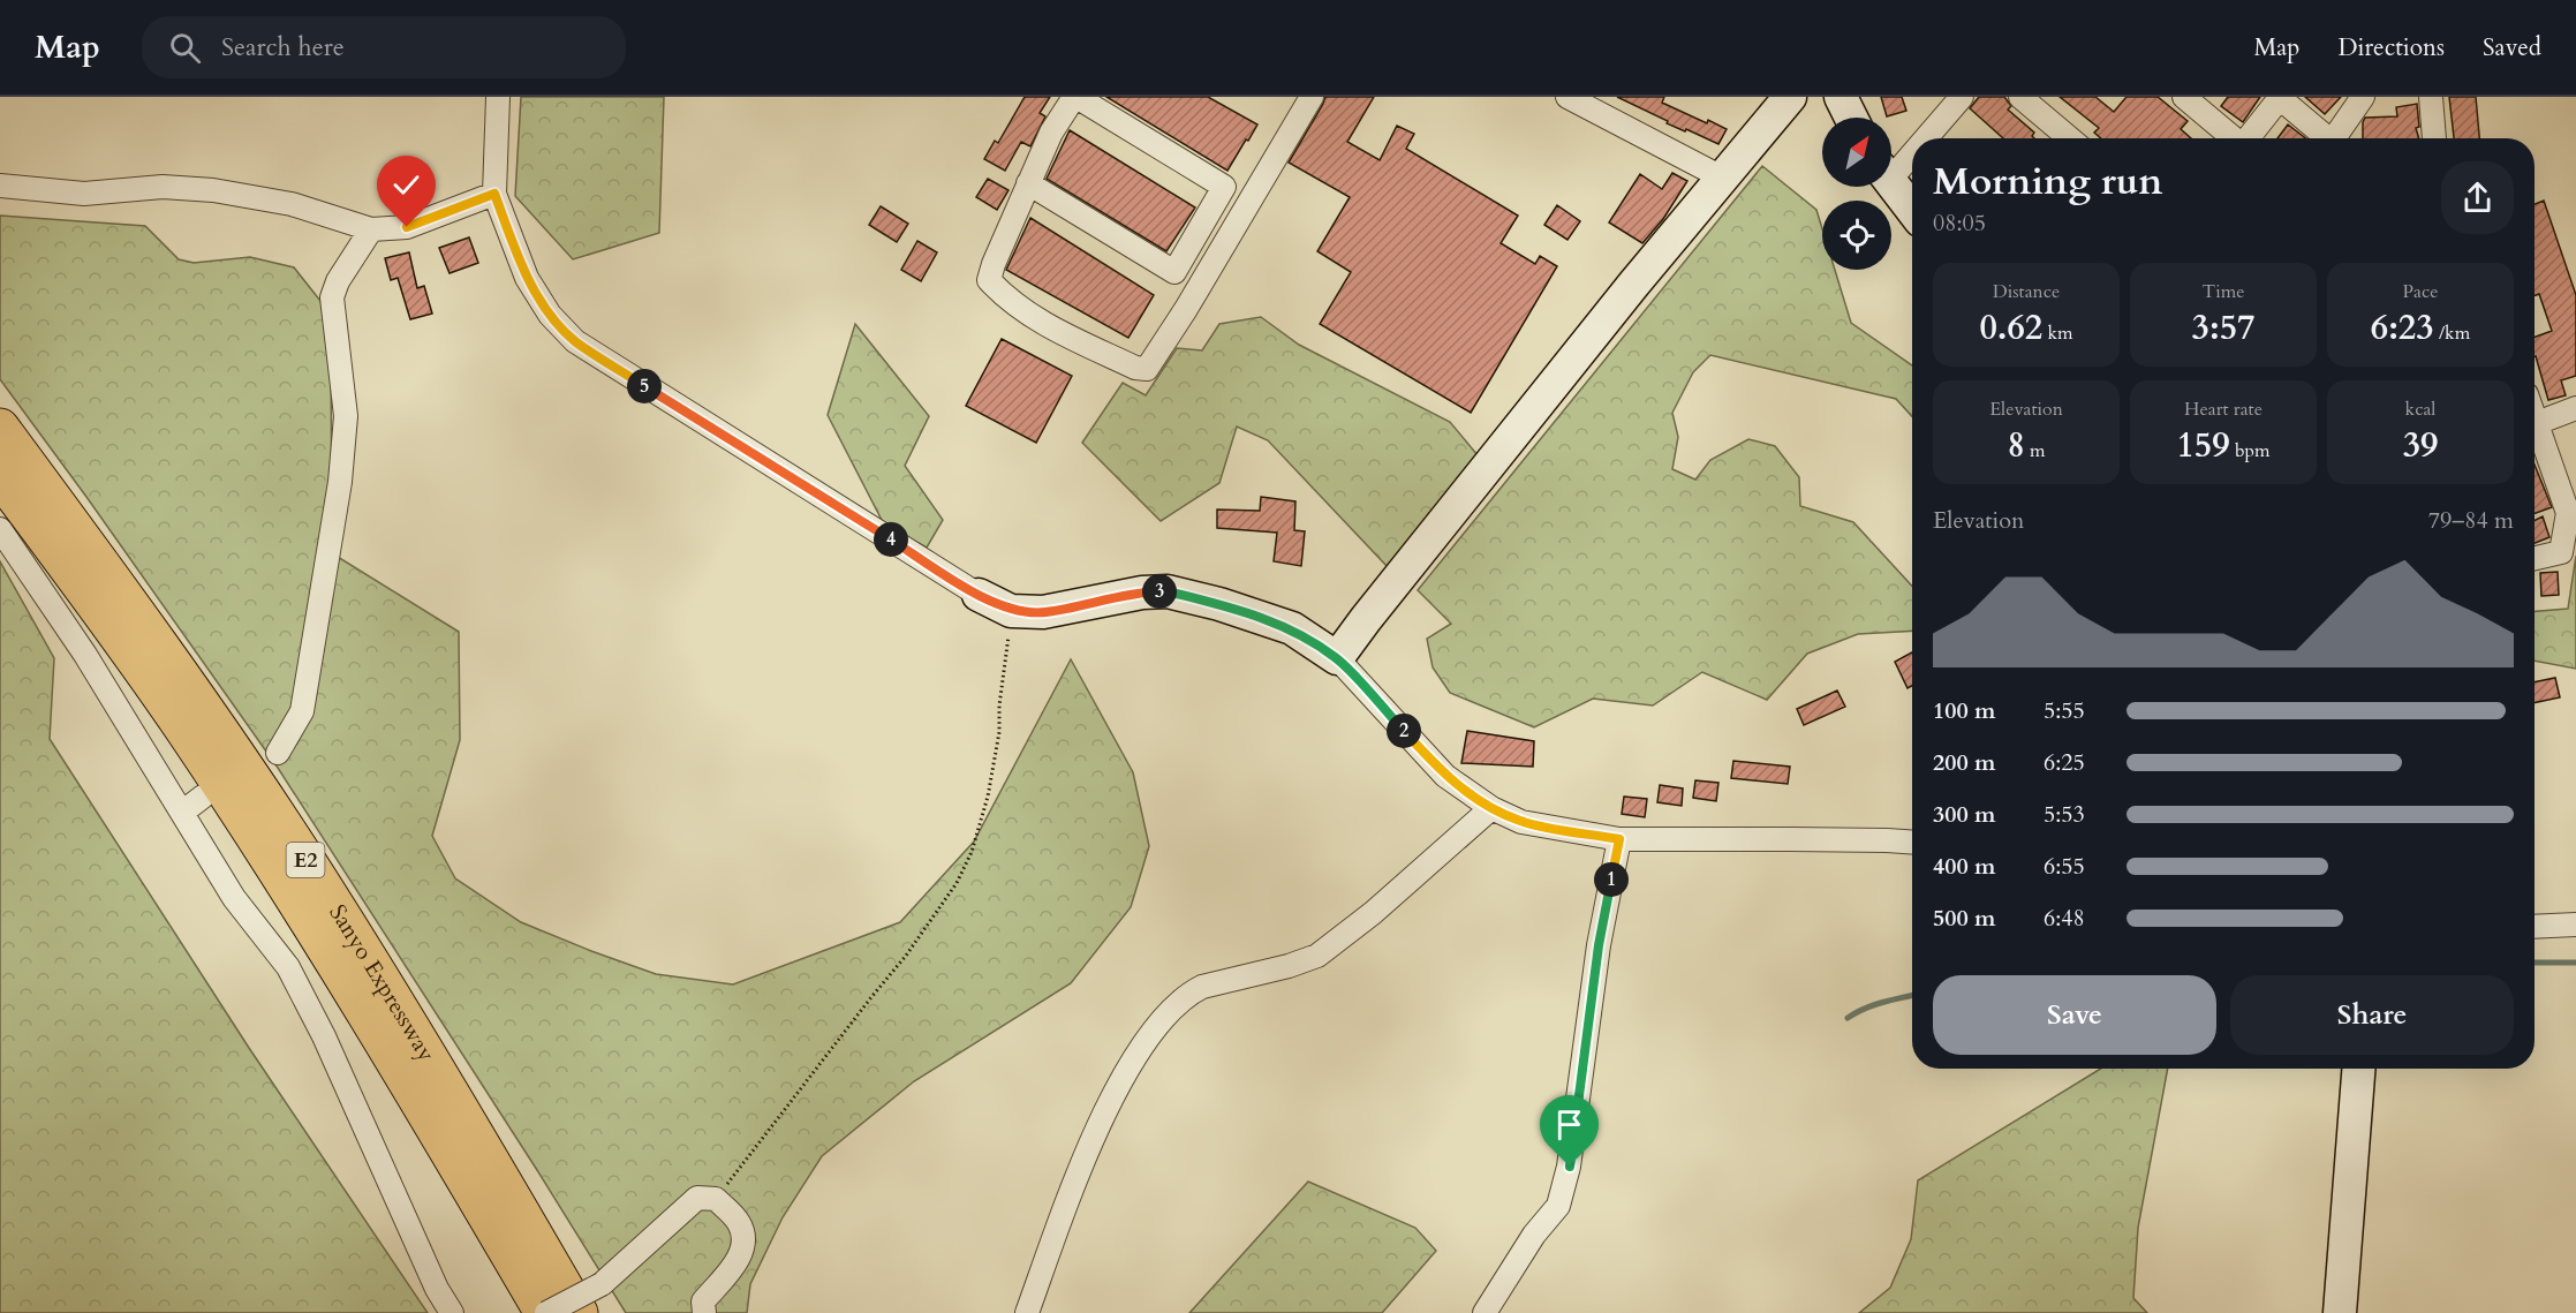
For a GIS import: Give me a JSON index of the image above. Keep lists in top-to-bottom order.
{
  "streets": {
    "highway": ["E2", "Sanyo Expressway"]
  },
  "north": "top right",
  "page": {
    "header": "Map",
    "search": "Search here",
    "nav": ["Map", "Directions", "Saved"],
    "heading": ["Morning run", "08:05"],
    "stats": [
      ["Distance", "0.62 km"],
      ["Time", "3:57"],
      ["Pace", "6:23 /km"],
      ["Elevation", "8 m"],
      ["Heart rate", "159 bpm"],
      ["kcal", "39"]
    ],
    "pins": [
      "5",
      "4",
      "3",
      "2",
      "1"
    ],
    "chart": ["Elevation", "79–84 m"],
    "list": [
      {
        "name": "100 m",
        "note": "5:55"
      },
      {
        "name": "200 m",
        "note": "6:25"
      },
      {
        "name": "300 m",
        "note": "5:53"
      },
      {
        "name": "400 m",
        "note": "6:55"
      },
      {
        "name": "500 m",
        "note": "6:48"
      }
    ],
    "buttons": ["Save", "Share"]
  }
}
